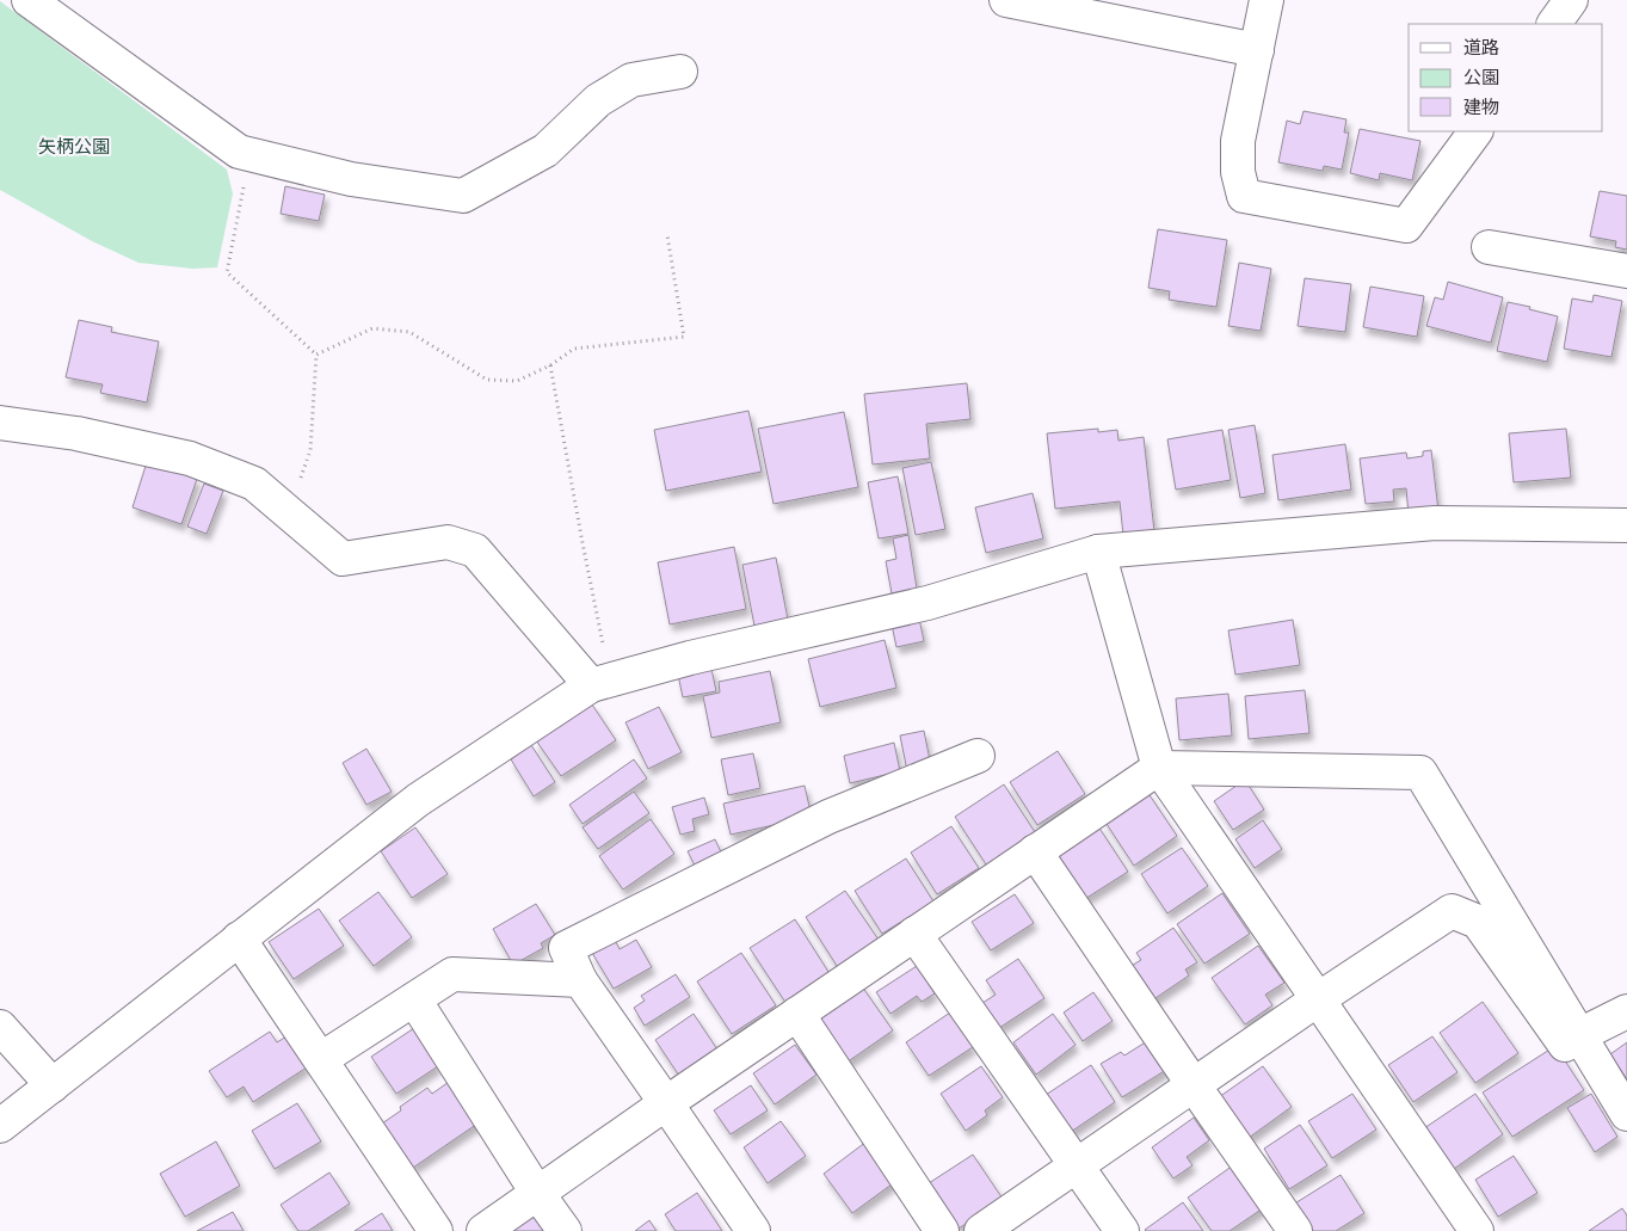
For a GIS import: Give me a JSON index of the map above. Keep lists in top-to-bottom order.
{
  "parks": ["矢柄公園"],
  "legend": ["道路", "公園", "建物"]
}
